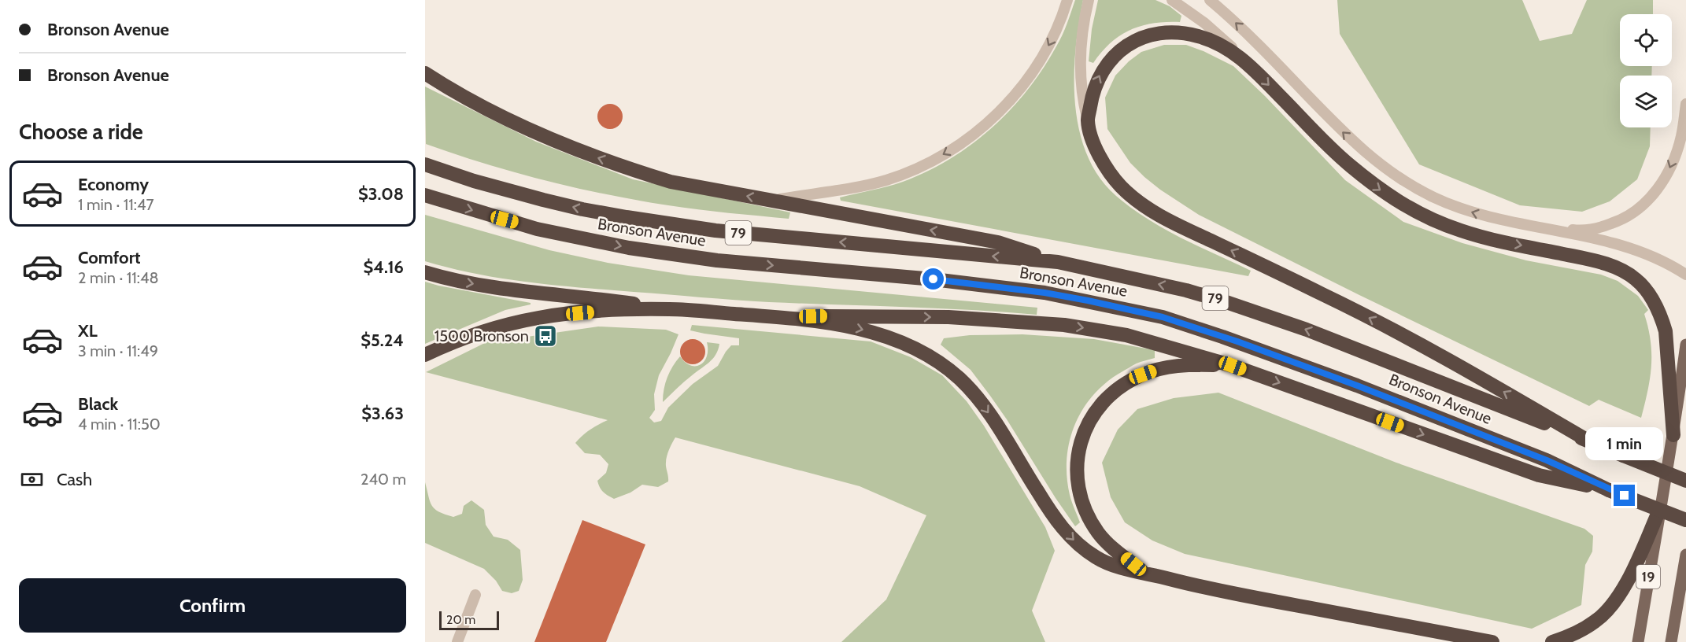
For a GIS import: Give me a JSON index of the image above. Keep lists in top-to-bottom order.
{
  "streets": {
    "highway": ["Bronson Avenue", "79"],
    "main road": ["19"]
  },
  "places": {
    "bus stop": ["1500 Bronson"]
  },
  "scale_bar": "20 m",
  "page": {
    "banner": ["Bronson Avenue", "Bronson Avenue"],
    "heading": "Choose a ride",
    "list": [
      {
        "name": "Economy",
        "note": "1 min · 11:47",
        "value": "$3.08"
      },
      {
        "name": "Comfort",
        "note": "2 min · 11:48",
        "value": "$4.16"
      },
      {
        "name": "XL",
        "note": "3 min · 11:49",
        "value": "$5.24"
      },
      {
        "name": "Black",
        "note": "4 min · 11:50",
        "value": "$3.63"
      }
    ],
    "bubble": "1 min",
    "pay": ["Cash", "240 m"],
    "buttons": "Confirm",
    "scale": "20 m"
  }
}
